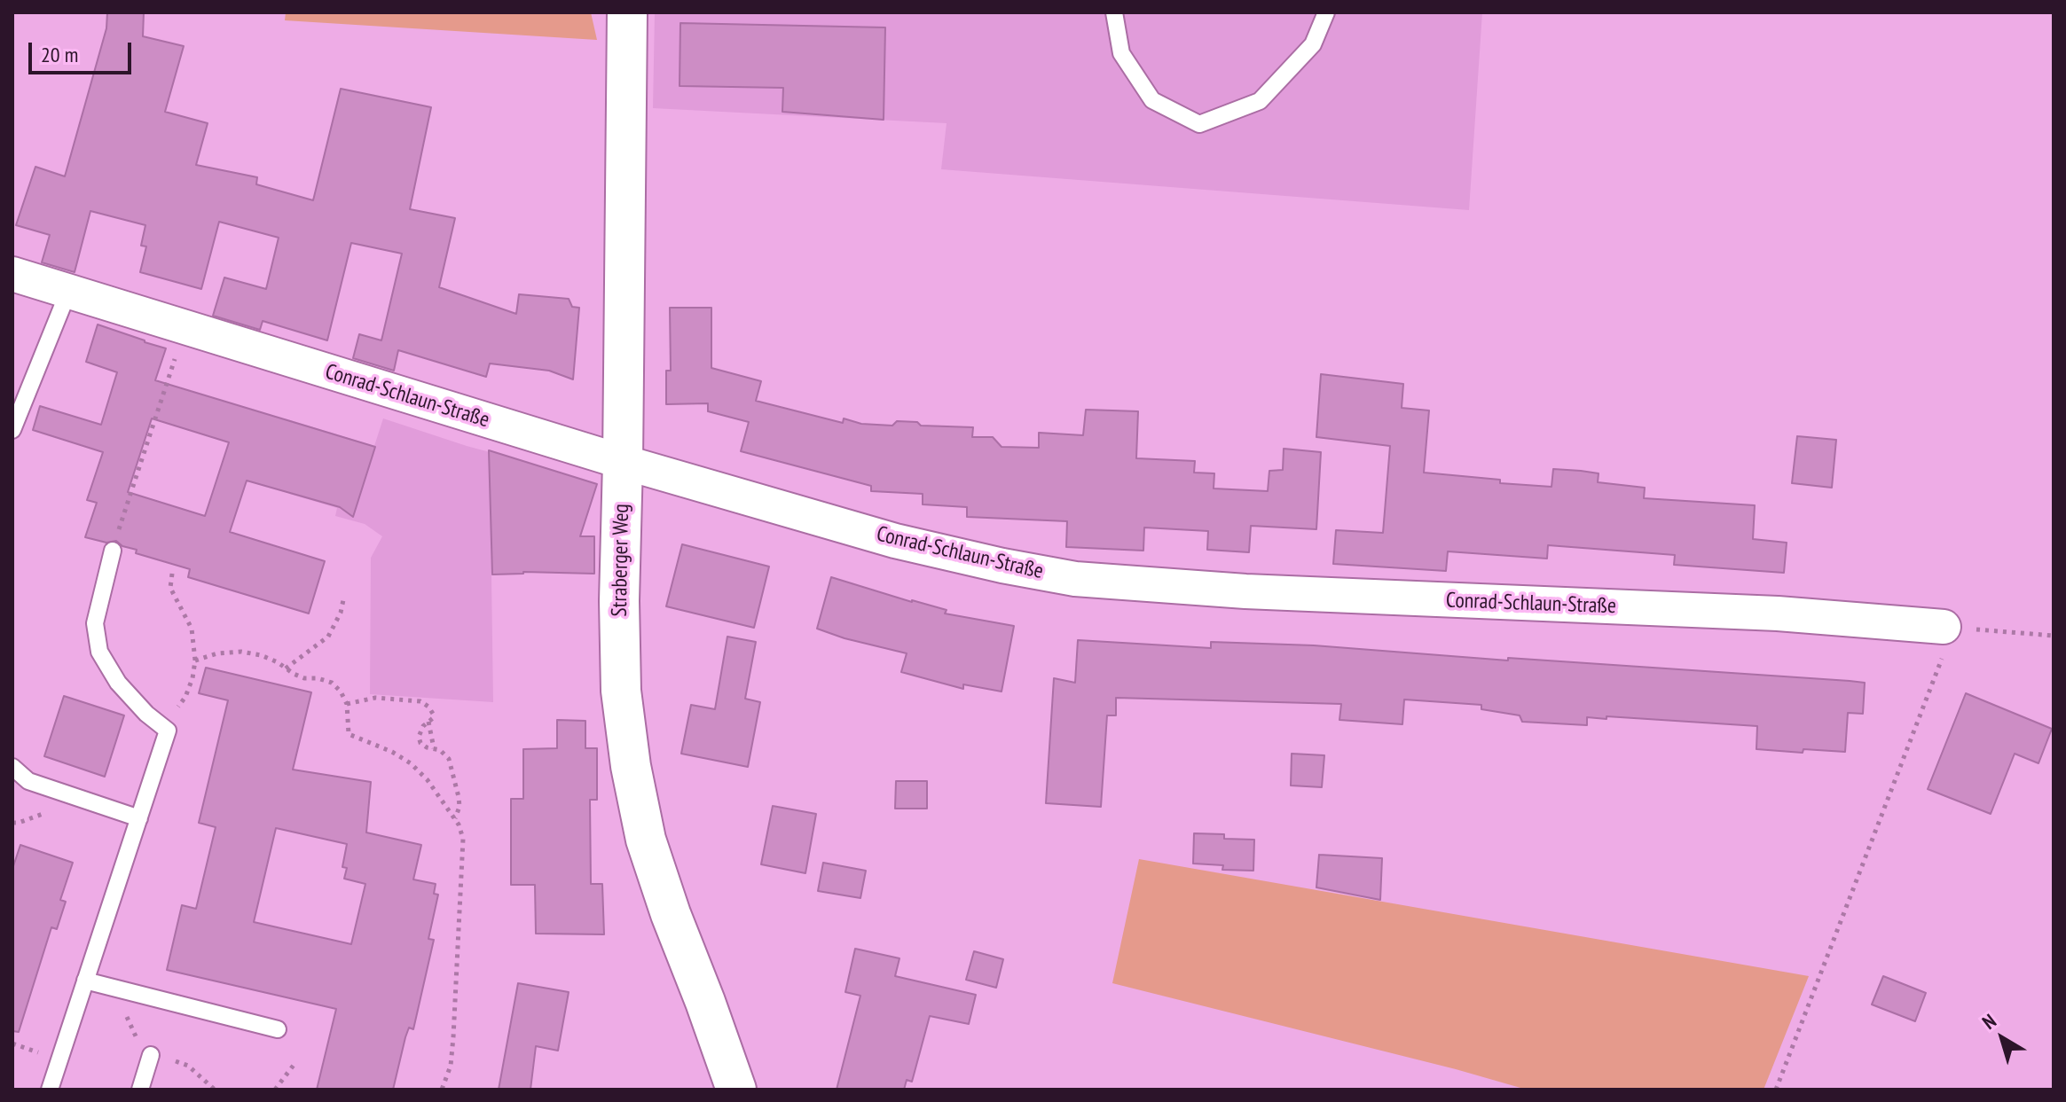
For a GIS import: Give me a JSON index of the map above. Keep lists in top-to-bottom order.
{
  "streets": {
    "street": ["Conrad-Schlaun-Straße", "Straberger Weg"]
  },
  "crossings": [
    ["Conrad-Schlaun-Straße", "Straberger Weg"]
  ],
  "scale_bar": "20 m",
  "north": "top left"
}
